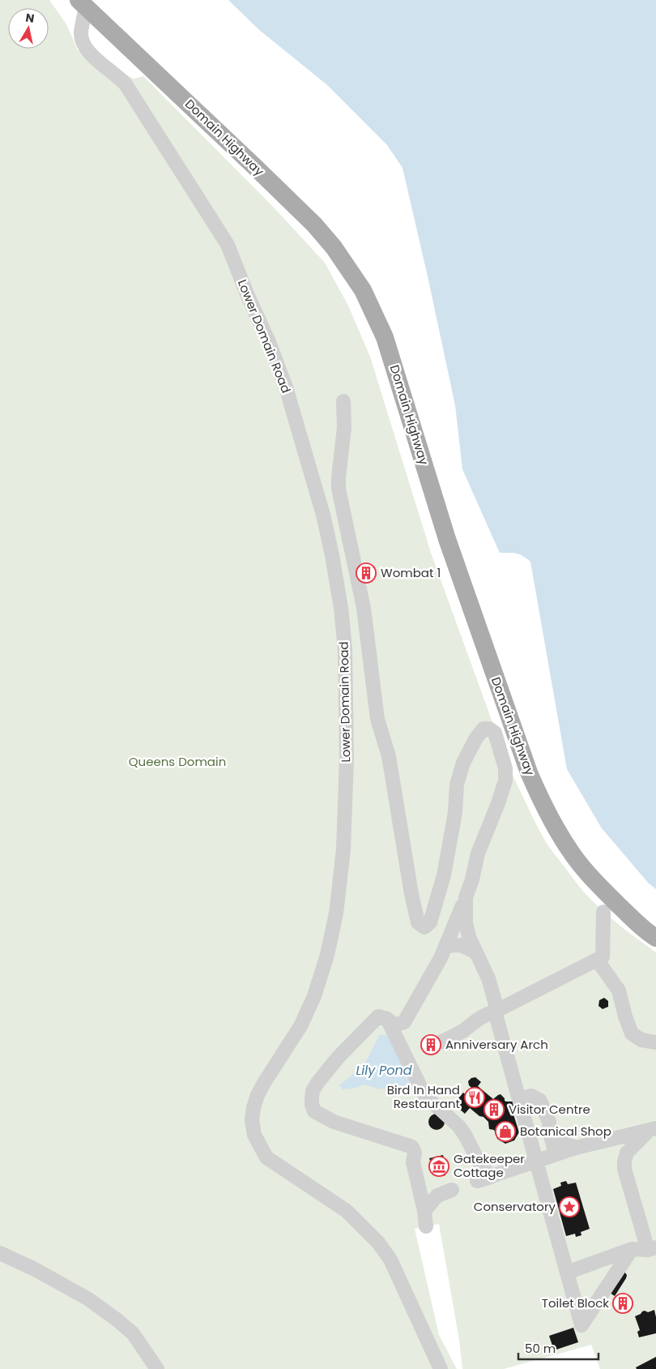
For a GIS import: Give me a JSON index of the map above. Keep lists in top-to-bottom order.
{
  "streets": {
    "main road": ["Domain Highway"],
    "street": ["Lower Domain Road"]
  },
  "crossings": [
    ["Domain Highway", "Lower Domain Road"]
  ],
  "water": ["Lily Pond"],
  "parks": ["Queens Domain"],
  "places": {
    "building": [
      "Wombat 1",
      "Anniversary Arch",
      "Visitor Centre",
      "Toilet Block"
    ],
    "restaurant": ["Bird In Hand Restaurant"],
    "shop": ["Botanical Shop"],
    "museum": ["Gatekeeper Cottage"],
    "place": ["Conservatory"]
  },
  "scale_bar": "50 m",
  "north": "top"
}
